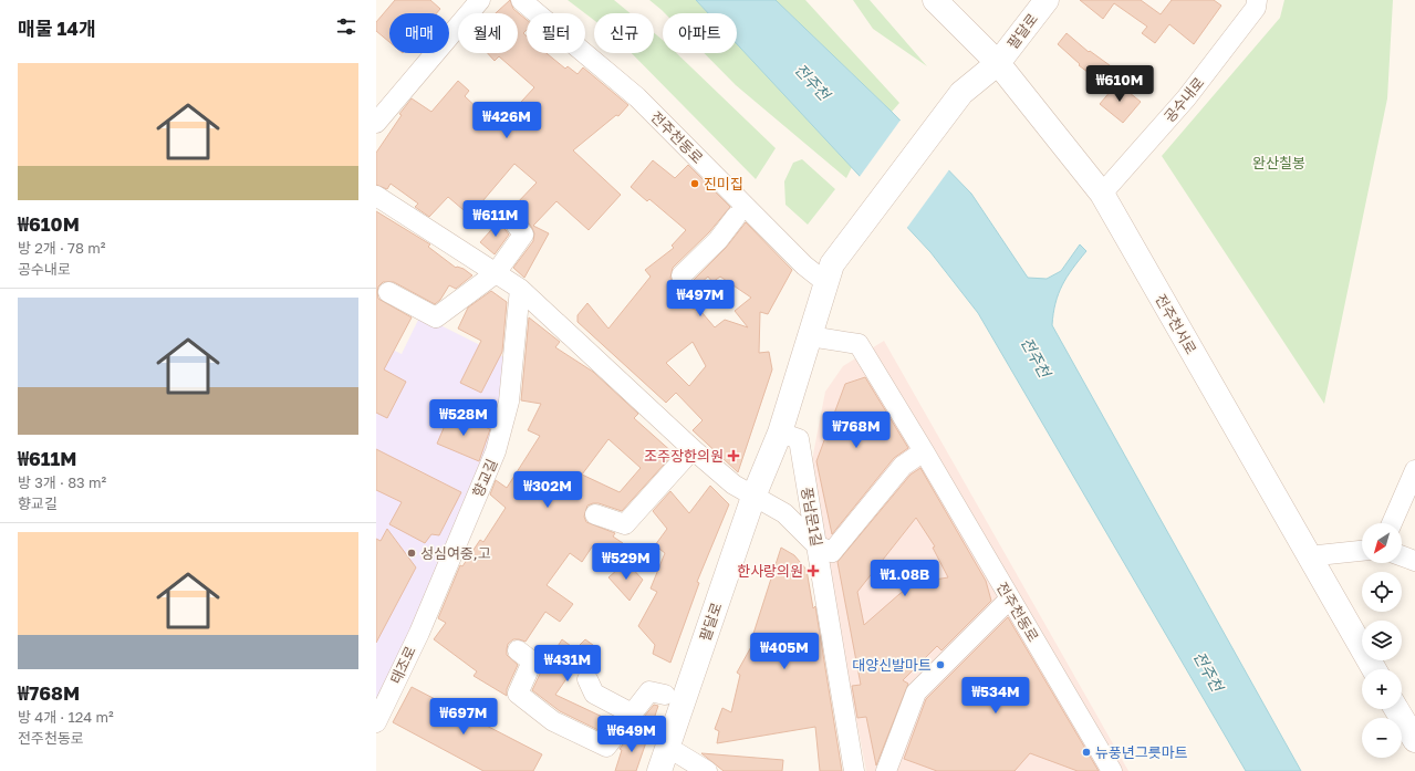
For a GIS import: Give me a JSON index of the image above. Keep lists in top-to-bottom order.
{
  "streets": {
    "street": [
      "팔달로",
      "공수내로",
      "전주천동로",
      "전주천서로",
      "향교길",
      "풍남문1길",
      "태조로"
    ]
  },
  "crossings": [
    ["팔달로", "전주천동로"],
    ["팔달로", "전주천서로"],
    ["팔달로", "풍남문1길"],
    ["공수내로", "전주천서로"],
    ["향교길", "태조로"]
  ],
  "water": ["전주천"],
  "parks": ["완산칠봉"],
  "places": {
    "other": [
      "진미집",
      "성심여중,고",
      "대양신발마트",
      "뉴풍년그릇마트"
    ],
    "health": ["조주장한의원", "한사랑의원"]
  },
  "north": "bottom left",
  "page": {
    "heading": "매물 14개",
    "chip": [
      "매매",
      "월세",
      "필터",
      "신규",
      "아파트"
    ],
    "list": [
      {
        "name": "₩610M",
        "note": "방 2개 · 78 m² · 공수내로"
      },
      {
        "name": "₩611M",
        "note": "방 3개 · 83 m² · 향교길"
      },
      {
        "name": "₩768M",
        "note": "방 4개 · 124 m² · 전주천동로"
      }
    ],
    "price": [
      "₩610M",
      "₩426M",
      "₩611M",
      "₩497M",
      "₩528M",
      "₩768M",
      "₩302M",
      "₩529M",
      "₩1.08B",
      "₩405M",
      "₩431M",
      "₩534M",
      "₩697M",
      "₩649M"
    ],
    "map_buttons": ["+", "−"]
  }
}
